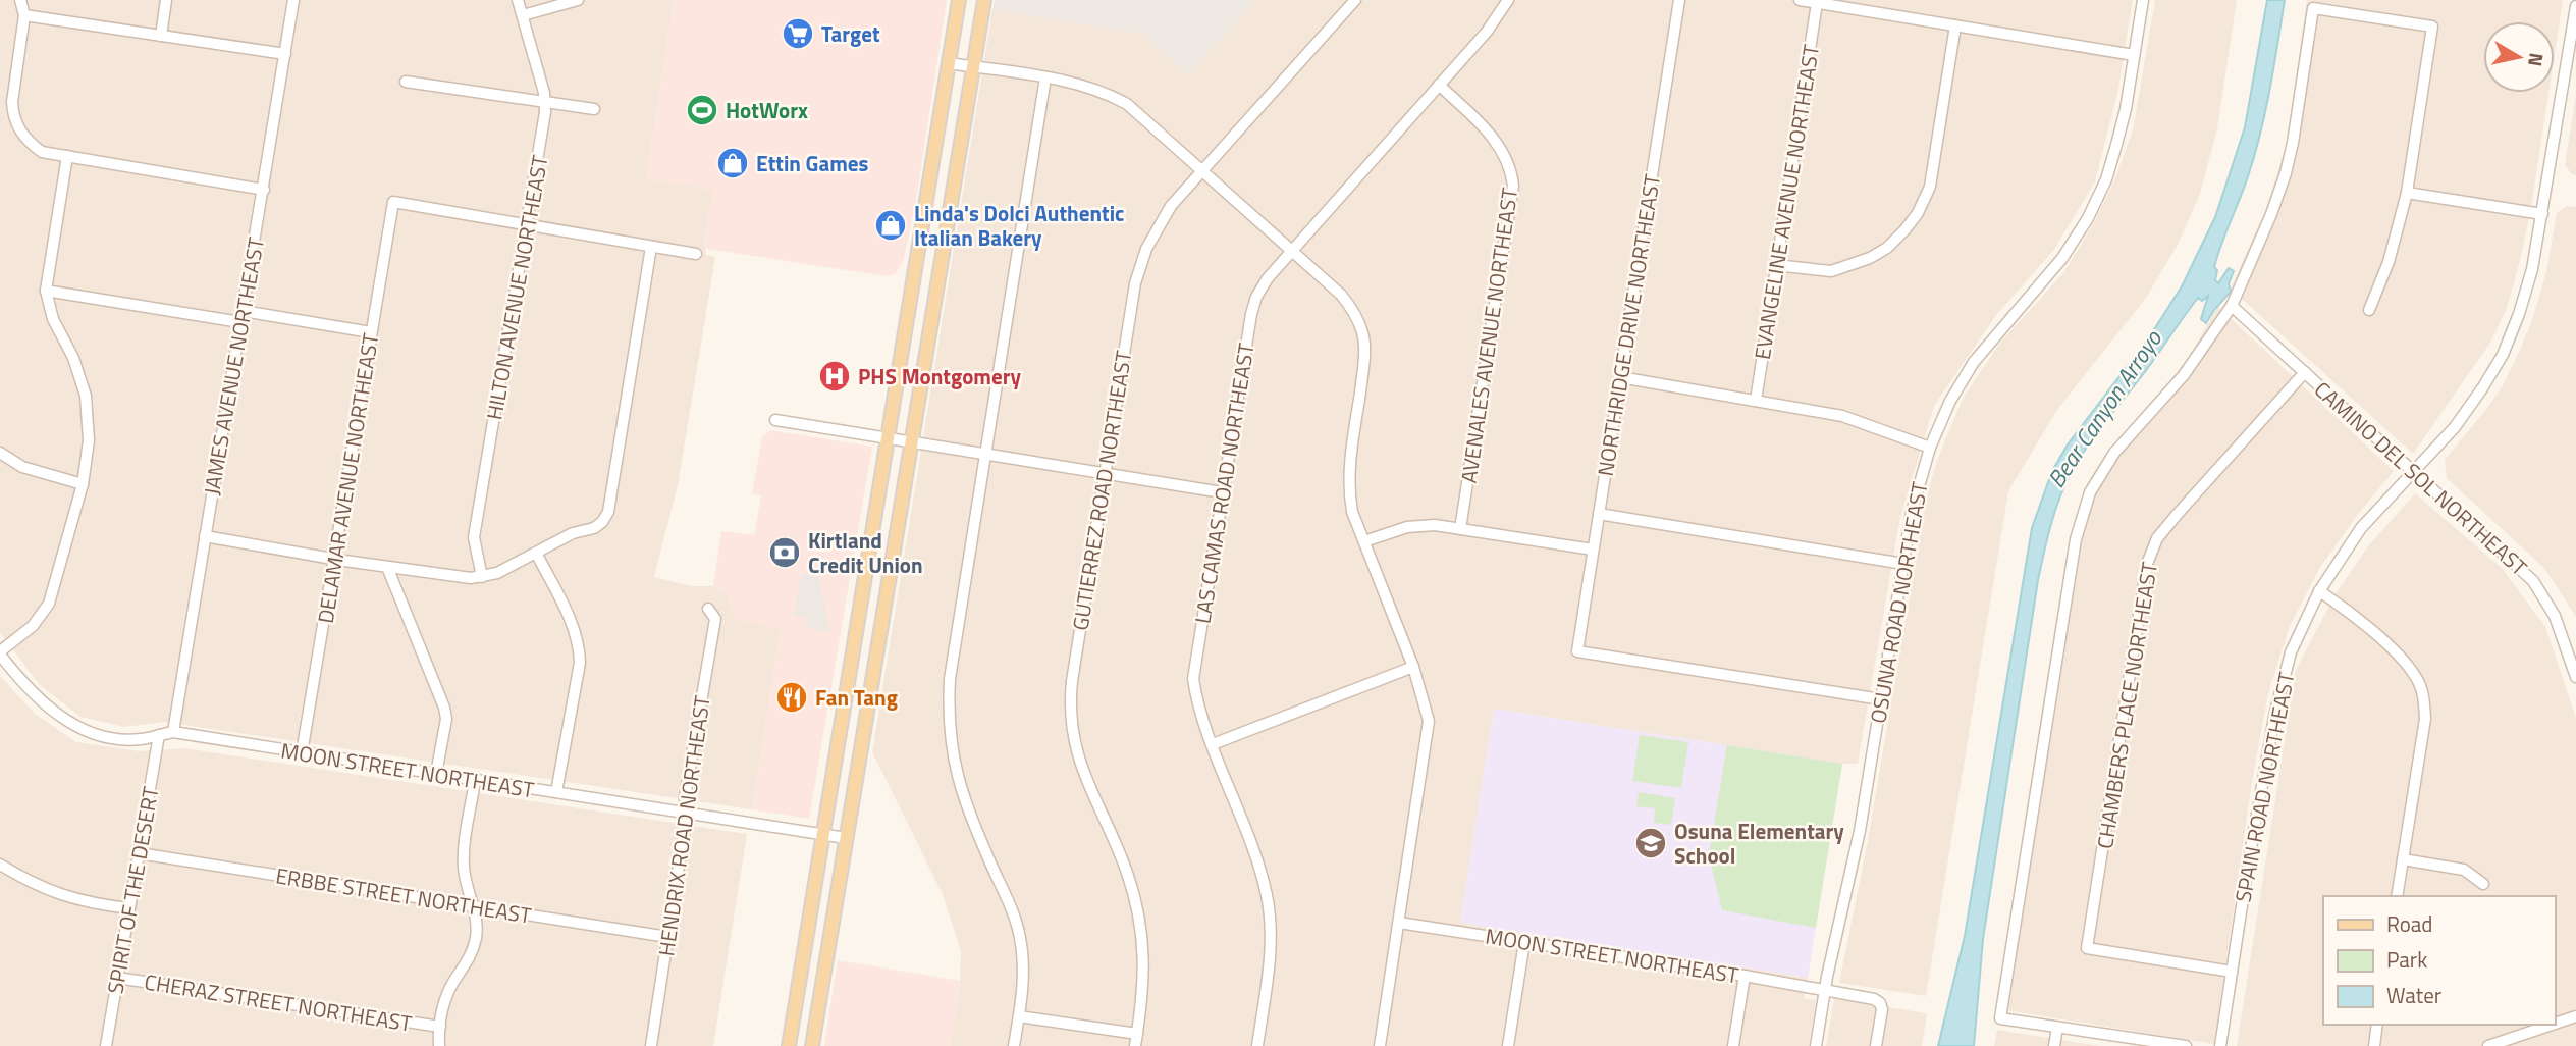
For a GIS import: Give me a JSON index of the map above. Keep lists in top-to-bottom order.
{
  "streets": {
    "street": [
      "EVANGELINE AVENUE NORTHEAST",
      "HILTON AVENUE NORTHEAST",
      "NORTHRIDGE DRIVE NORTHEAST",
      "AVENALES AVENUE NORTHEAST",
      "JAMES AVENUE NORTHEAST",
      "DELAMAR AVENUE NORTHEAST",
      "CAMINO DEL SOL NORTHEAST",
      "LAS CAMAS ROAD NORTHEAST",
      "GUTIERREZ ROAD NORTHEAST",
      "OSUNA ROAD NORTHEAST",
      "CHAMBERS PLACE NORTHEAST",
      "MOON STREET NORTHEAST",
      "SPAIN ROAD NORTHEAST",
      "HENDRIX ROAD NORTHEAST",
      "SPIRIT OF THE DESERT",
      "ERBBE STREET NORTHEAST",
      "CHERAZ STREET NORTHEAST"
    ]
  },
  "crossings": [
    ["HILTON AVENUE NORTHEAST", "DELAMAR AVENUE NORTHEAST"],
    ["NORTHRIDGE DRIVE NORTHEAST", "OSUNA ROAD NORTHEAST"],
    ["AVENALES AVENUE NORTHEAST", "LAS CAMAS ROAD NORTHEAST"],
    ["JAMES AVENUE NORTHEAST", "MOON STREET NORTHEAST"],
    ["DELAMAR AVENUE NORTHEAST", "MOON STREET NORTHEAST"],
    ["CAMINO DEL SOL NORTHEAST", "CHAMBERS PLACE NORTHEAST"],
    ["CAMINO DEL SOL NORTHEAST", "SPAIN ROAD NORTHEAST"],
    ["OSUNA ROAD NORTHEAST", "MOON STREET NORTHEAST"],
    ["CHAMBERS PLACE NORTHEAST", "SPAIN ROAD NORTHEAST"],
    ["MOON STREET NORTHEAST", "HENDRIX ROAD NORTHEAST"],
    ["MOON STREET NORTHEAST", "SPIRIT OF THE DESERT"],
    ["HENDRIX ROAD NORTHEAST", "ERBBE STREET NORTHEAST"],
    ["SPIRIT OF THE DESERT", "ERBBE STREET NORTHEAST"],
    ["SPIRIT OF THE DESERT", "CHERAZ STREET NORTHEAST"]
  ],
  "water": ["Bear Canyon Arroyo"],
  "places": {
    "supermarket": ["Target"],
    "sports": ["HotWorx"],
    "shop": ["Ettin Games", "Linda's Dolci Authentic Italian Bakery"],
    "hospital": ["PHS Montgomery"],
    "bank": ["Kirtland Credit Union"],
    "restaurant": ["Fan Tang"],
    "school or university": ["Osuna Elementary School"]
  },
  "legend": ["Road", "Park", "Water"],
  "north": "right"
}
